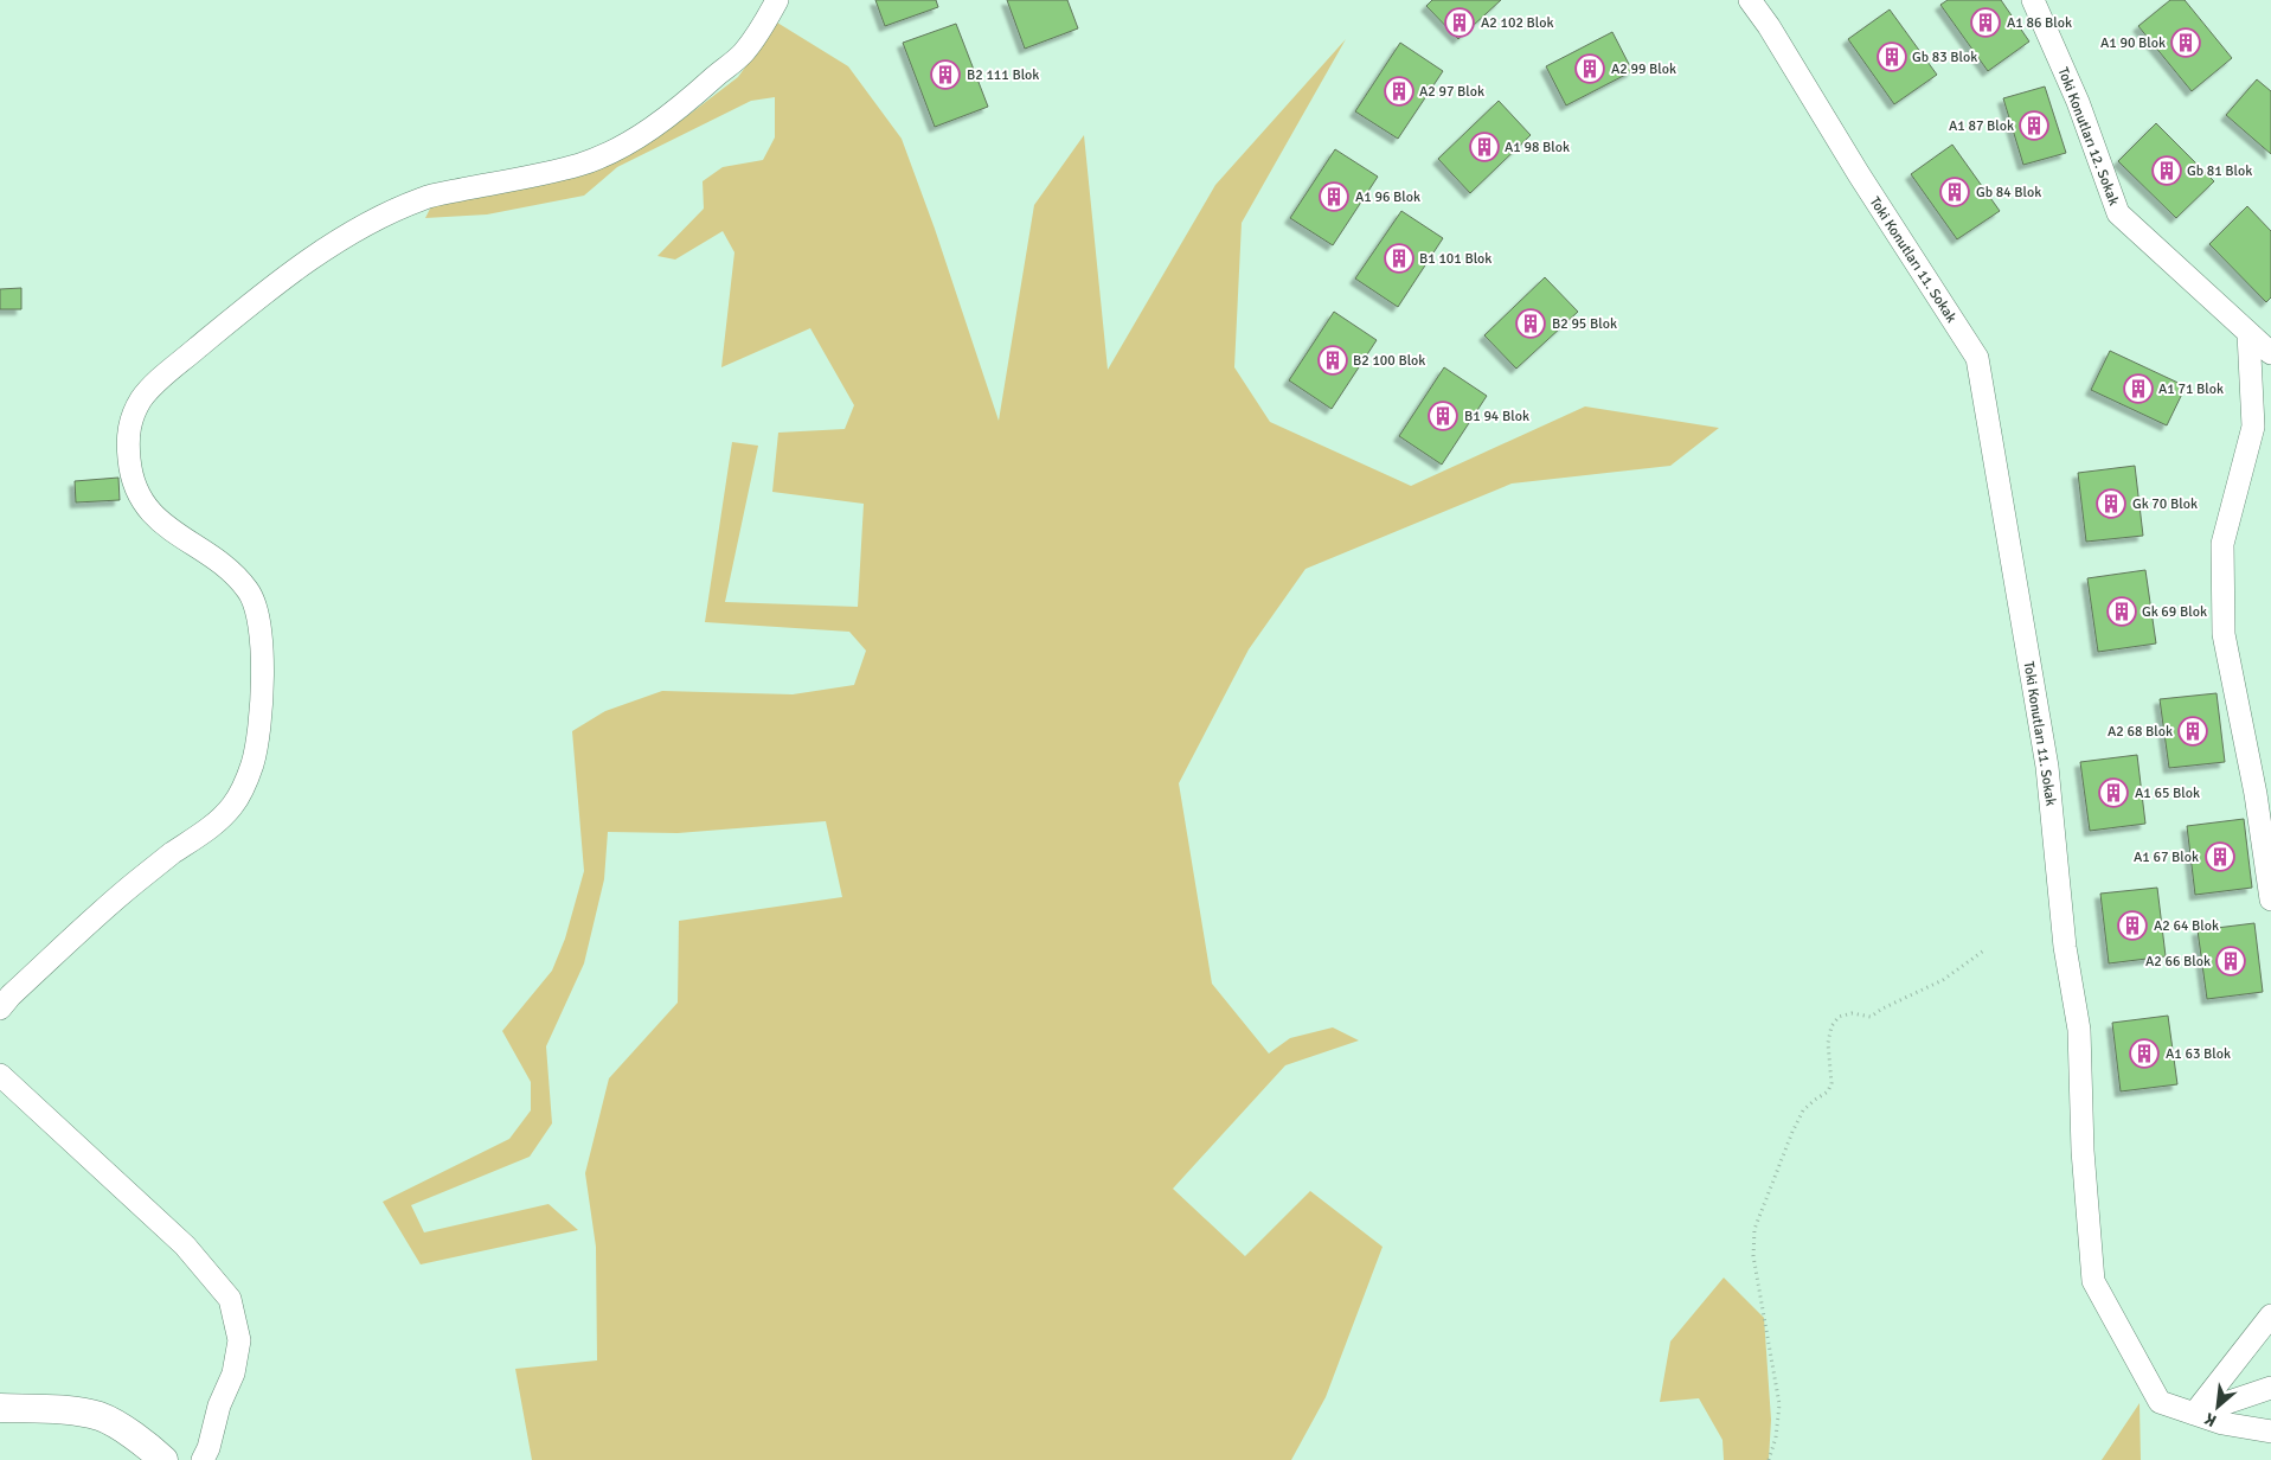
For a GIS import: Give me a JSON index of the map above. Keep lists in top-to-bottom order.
{
  "streets": {
    "street": ["Toki Konutları 12. Sokak", "Toki Konutları 11. Sokak"]
  },
  "places": {
    "building": [
      "A2 102 Blok",
      "A1 86 Blok",
      "A1 90 Blok",
      "Gb 83 Blok",
      "A2 99 Blok",
      "B2 111 Blok",
      "A2 97 Blok",
      "A1 87 Blok",
      "A1 98 Blok",
      "Gb 81 Blok",
      "Gb 84 Blok",
      "A1 96 Blok",
      "B1 101 Blok",
      "B2 95 Blok",
      "B2 100 Blok",
      "A1 71 Blok",
      "B1 94 Blok",
      "Gk 70 Blok",
      "Gk 69 Blok",
      "A2 68 Blok",
      "A1 65 Blok",
      "A1 67 Blok",
      "A2 64 Blok",
      "A2 66 Blok",
      "A1 63 Blok"
    ]
  },
  "north": "bottom left"
}
